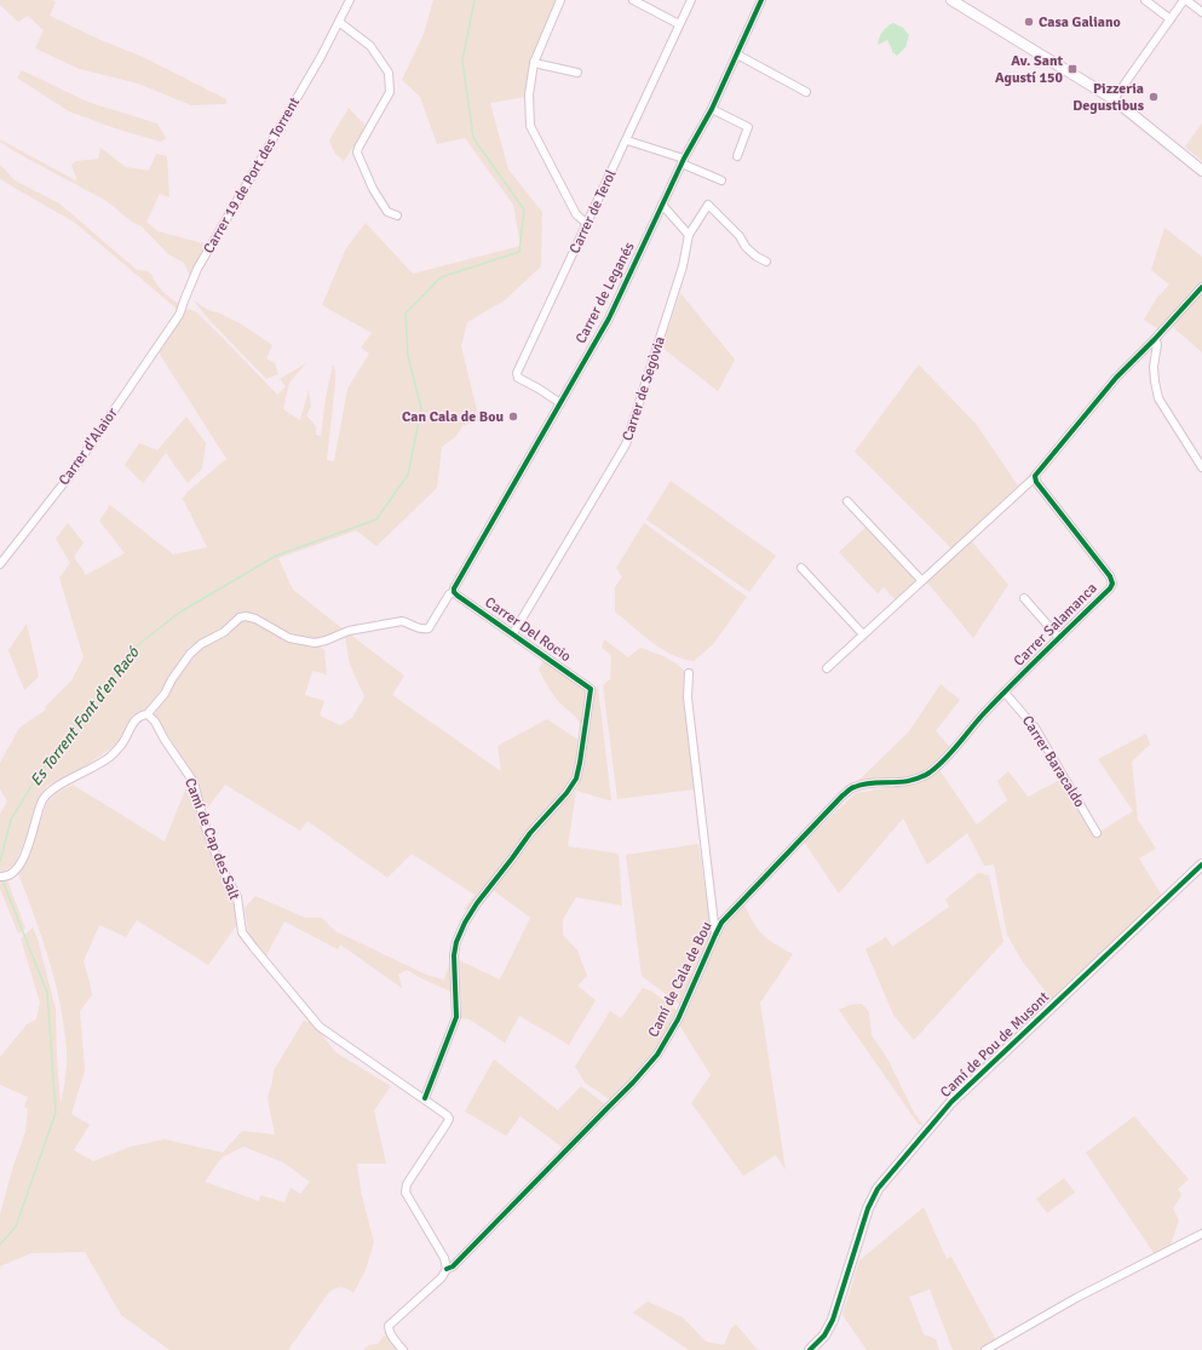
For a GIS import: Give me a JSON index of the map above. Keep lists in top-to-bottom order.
{
  "streets": {
    "street": [
      "Carrer 19 de Port des Torrent",
      "Carrer de Terol",
      "Carrer de Leganés",
      "Carrer de Segòvia",
      "Carrer d'Alaior",
      "Carrer Salamanca",
      "Carrer Del Rocio",
      "Carrer Baracaldo",
      "Camí de Cap des Salt",
      "Camí de Cala de Bou",
      "Camí de Pou de Musont"
    ]
  },
  "crossings": [
    ["Carrer 19 de Port des Torrent", "Carrer d'Alaior"],
    ["Carrer de Terol", "Carrer de Leganés"],
    ["Carrer de Leganés", "Carrer Del Rocio"],
    ["Carrer de Leganés", "Camí de Cap des Salt"],
    ["Carrer de Segòvia", "Carrer Del Rocio"],
    ["Carrer Salamanca", "Carrer Baracaldo"],
    ["Carrer Salamanca", "Camí de Cala de Bou"],
    ["Carrer Del Rocio", "Camí de Cap des Salt"],
    ["Camí de Cap des Salt", "Camí de Cala de Bou"]
  ],
  "water": ["Es Torrent Font d'en Racó"],
  "places": {
    "other": ["Casa Galiano", "Pizzeria Degustibus", "Can Cala de Bou"],
    "transit": ["Av. Sant Agustí 150"]
  }
}
